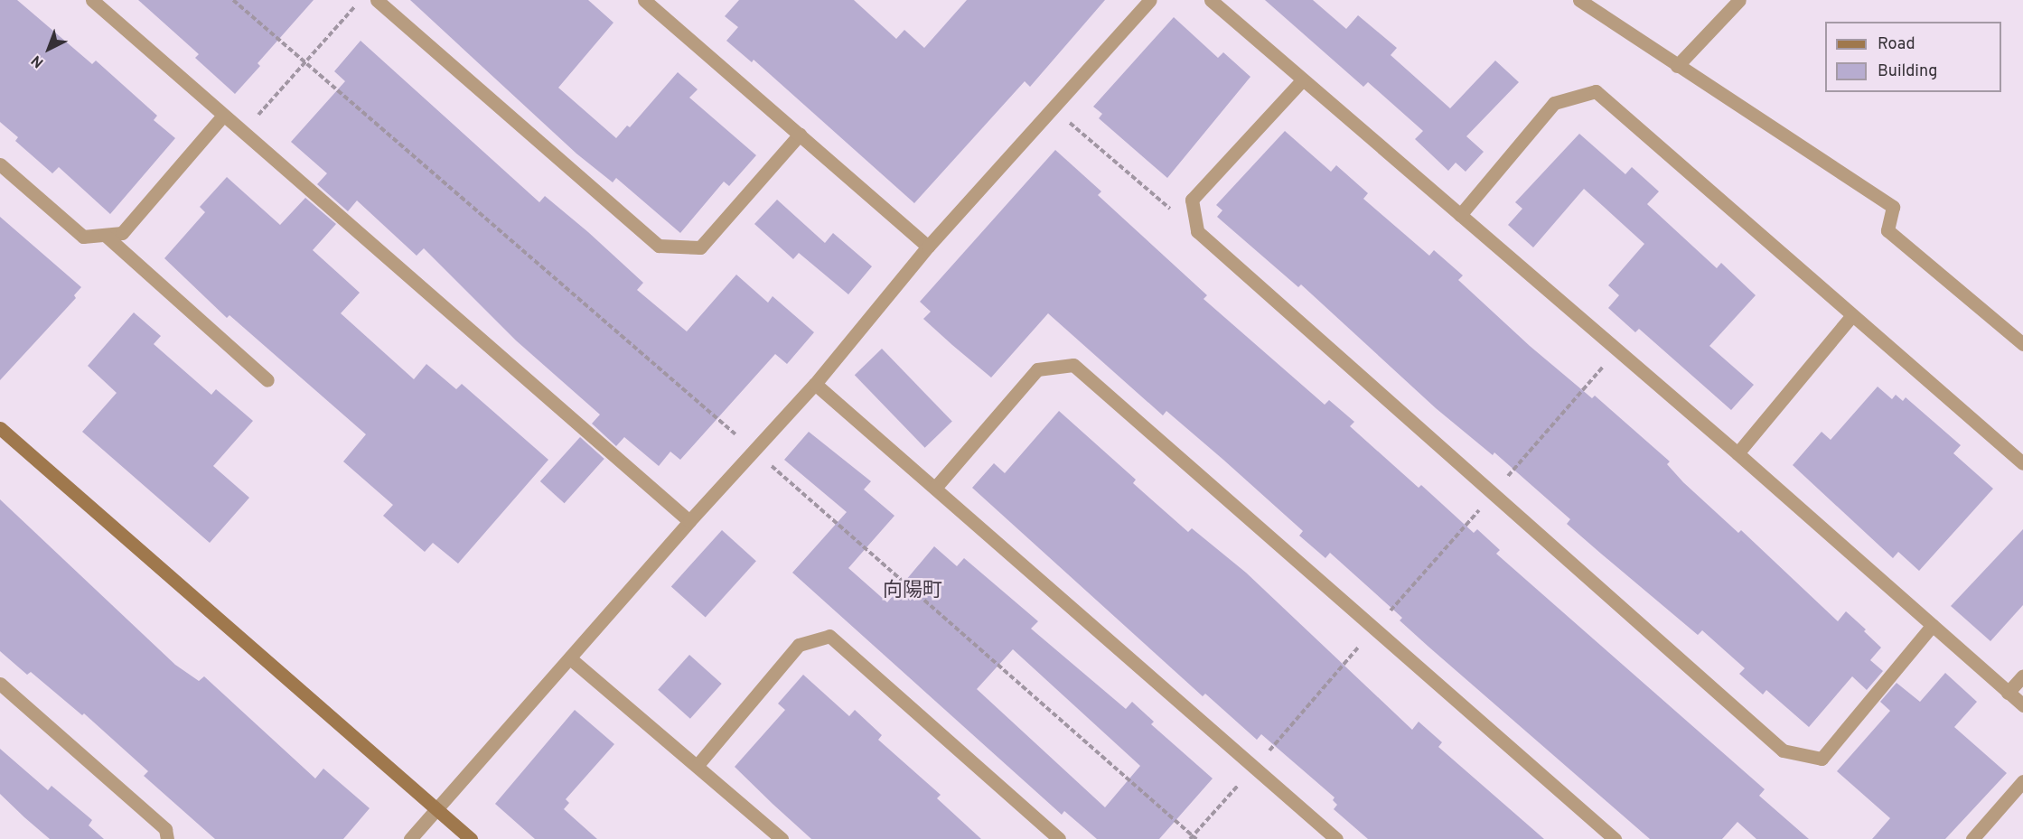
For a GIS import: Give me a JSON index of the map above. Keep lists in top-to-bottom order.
{
  "districts": ["向陽町"],
  "legend": ["Road", "Building"],
  "north": "bottom left"
}
